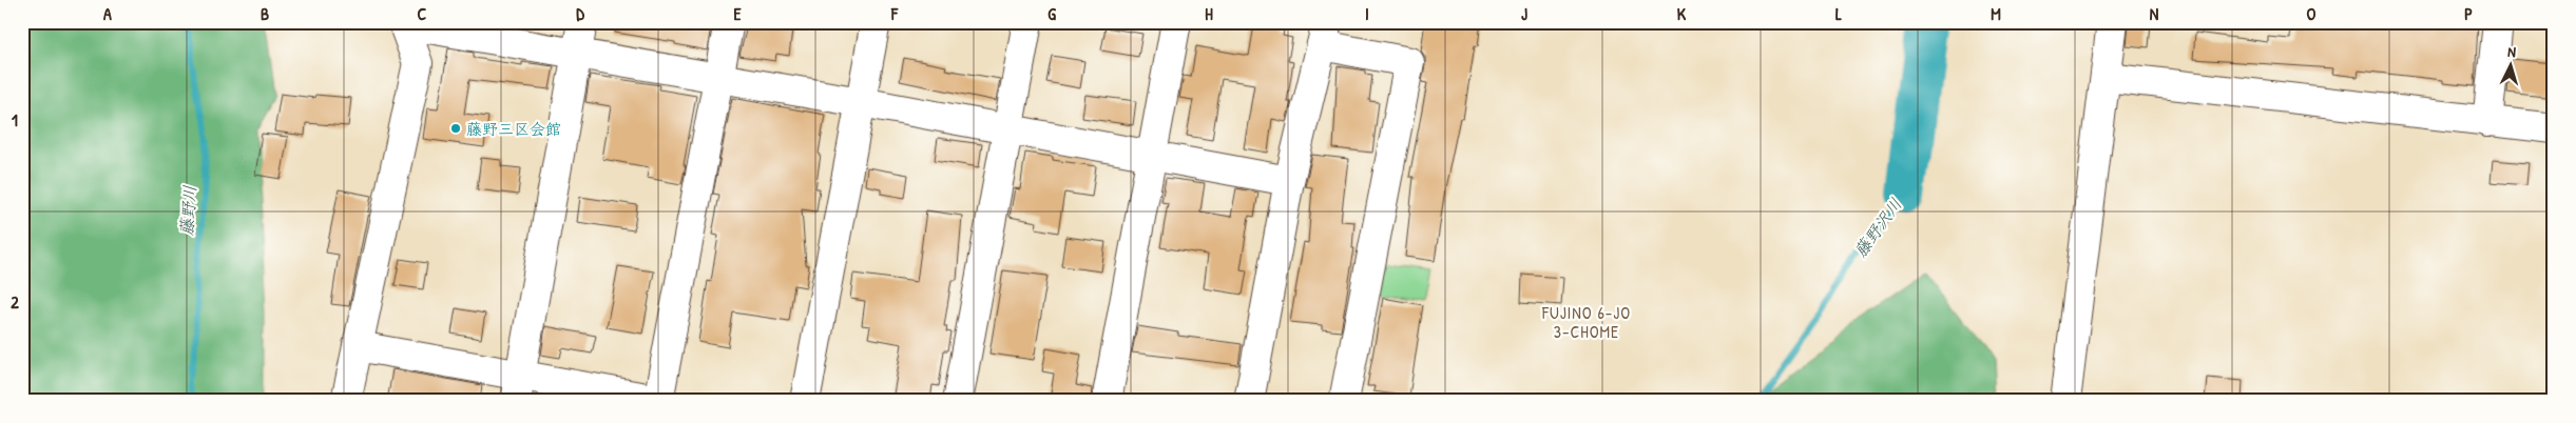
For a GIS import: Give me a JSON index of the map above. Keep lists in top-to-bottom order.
{
  "districts": ["FUJINO 6-JO 3-CHOME"],
  "water": ["藤野川", "藤野沢川"],
  "places": ["藤野三区会館"],
  "north": "top",
  "grid": {
    "columns": [
      "A",
      "B",
      "C",
      "D",
      "E",
      "F",
      "G",
      "H",
      "I",
      "J",
      "K",
      "L",
      "M",
      "N",
      "O",
      "P"
    ],
    "rows": ["1", "2"]
  }
}
